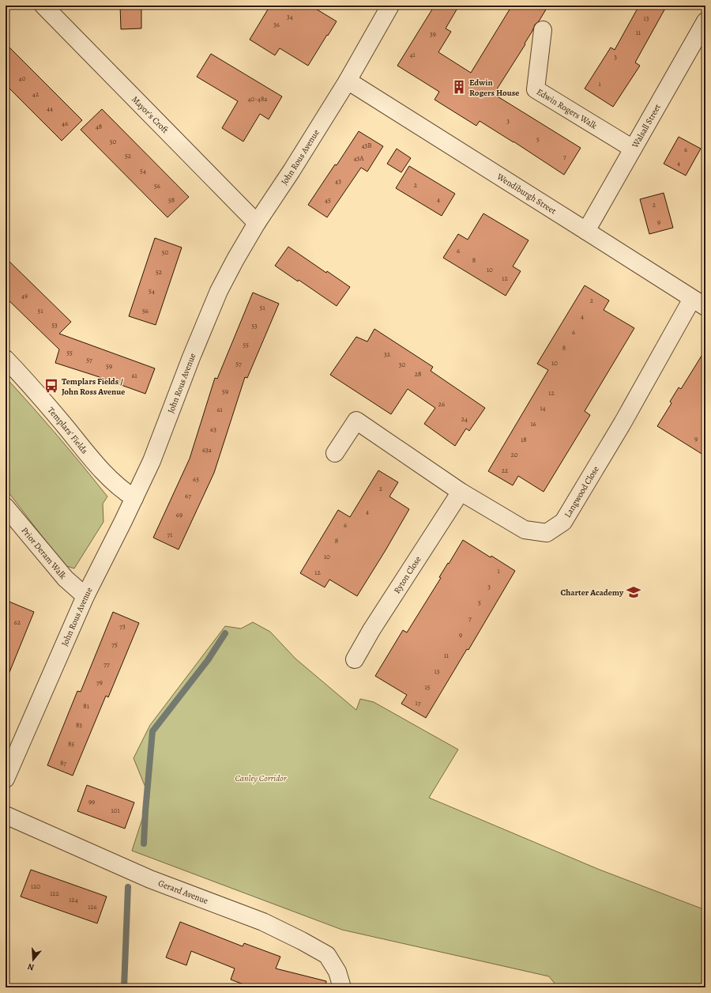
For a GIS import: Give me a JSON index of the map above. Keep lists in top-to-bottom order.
{
  "streets": {
    "street": [
      "Edwin Rogers Walk",
      "Mayor's Croft",
      "Walsall Street",
      "John Rous Avenue",
      "Wendiburgh Street",
      "Templars' Fields",
      "Langwood Close",
      "Prior Deram Walk",
      "Ryton Close",
      "Gerard Avenue"
    ]
  },
  "crossings": [
    ["Edwin Rogers Walk", "Walsall Street"],
    ["Mayor's Croft", "John Rous Avenue"],
    ["Walsall Street", "Wendiburgh Street"],
    ["John Rous Avenue", "Wendiburgh Street"],
    ["John Rous Avenue", "Templars' Fields"],
    ["John Rous Avenue", "Prior Deram Walk"],
    ["Wendiburgh Street", "Langwood Close"],
    ["Langwood Close", "Ryton Close"]
  ],
  "parks": ["Canley Corridor"],
  "places": {
    "building": ["Edwin Rogers House"],
    "bus stop": ["Templars Fields / John Ross Avenue"],
    "school or university": ["Charter Academy"]
  },
  "house_numbers": [
    "34",
    "13",
    "36",
    "11",
    "39",
    "41",
    "3",
    "40",
    "1",
    "42",
    "40-48a",
    "44",
    "3",
    "46",
    "48",
    "5",
    "50",
    "43B",
    "6",
    "52",
    "7",
    "43A",
    "4",
    "54",
    "43",
    "2",
    "56",
    "4",
    "58",
    "45",
    "2",
    "9",
    "6",
    "50",
    "8",
    "10",
    "52",
    "12",
    "54",
    "49",
    "2",
    "51",
    "51",
    "56",
    "4",
    "53",
    "53",
    "6",
    "55",
    "8",
    "55",
    "32",
    "57",
    "10",
    "57",
    "30",
    "59",
    "28",
    "61",
    "59",
    "12",
    "26",
    "14",
    "61",
    "24",
    "16",
    "63",
    "9",
    "18",
    "63a",
    "20",
    "22",
    "65",
    "2",
    "67",
    "4",
    "69",
    "6",
    "71",
    "8",
    "10",
    "1",
    "12",
    "3",
    "5",
    "7",
    "62",
    "73",
    "9",
    "75",
    "11",
    "77",
    "13",
    "79",
    "15",
    "17",
    "81",
    "83",
    "85",
    "87",
    "99",
    "101",
    "120",
    "122",
    "124",
    "126"
  ],
  "north": "bottom"
}
